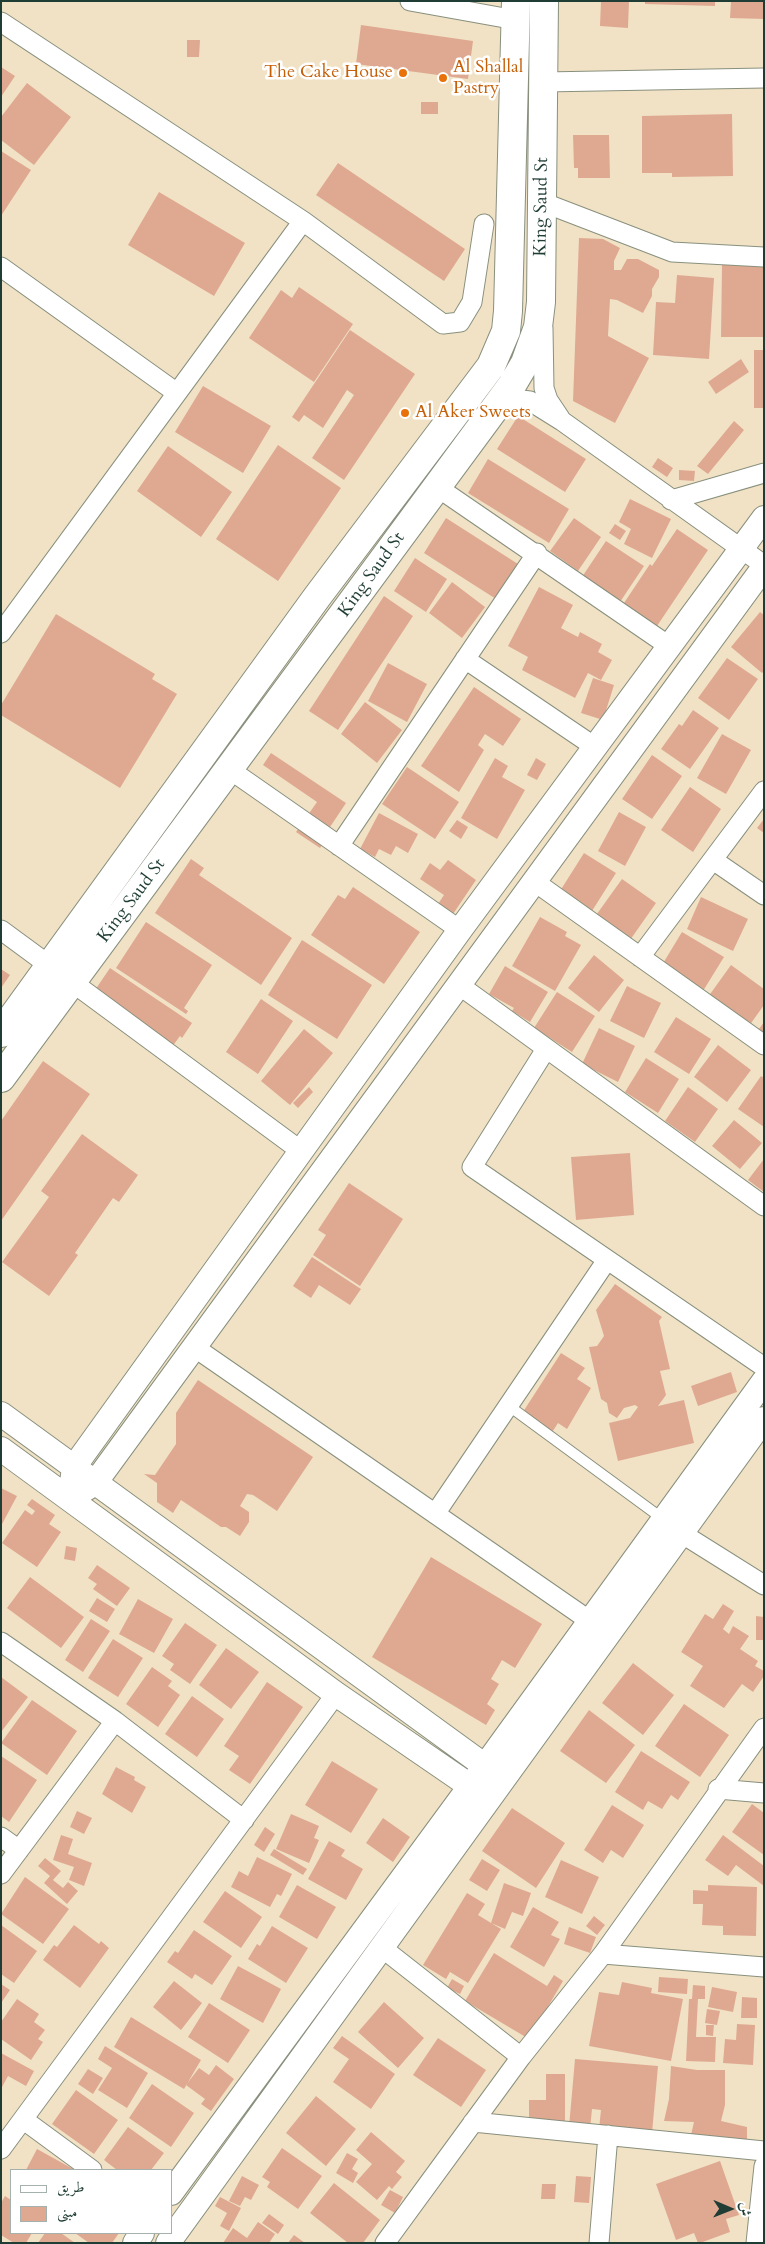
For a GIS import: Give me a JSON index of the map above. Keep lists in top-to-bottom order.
{
  "streets": {
    "main road": ["King Saud St"]
  },
  "places": ["The Cake House", "Al Shallal Pastry", "Al Aker Sweets"],
  "legend": ["طريق", "مبنى"],
  "north": "right"
}
